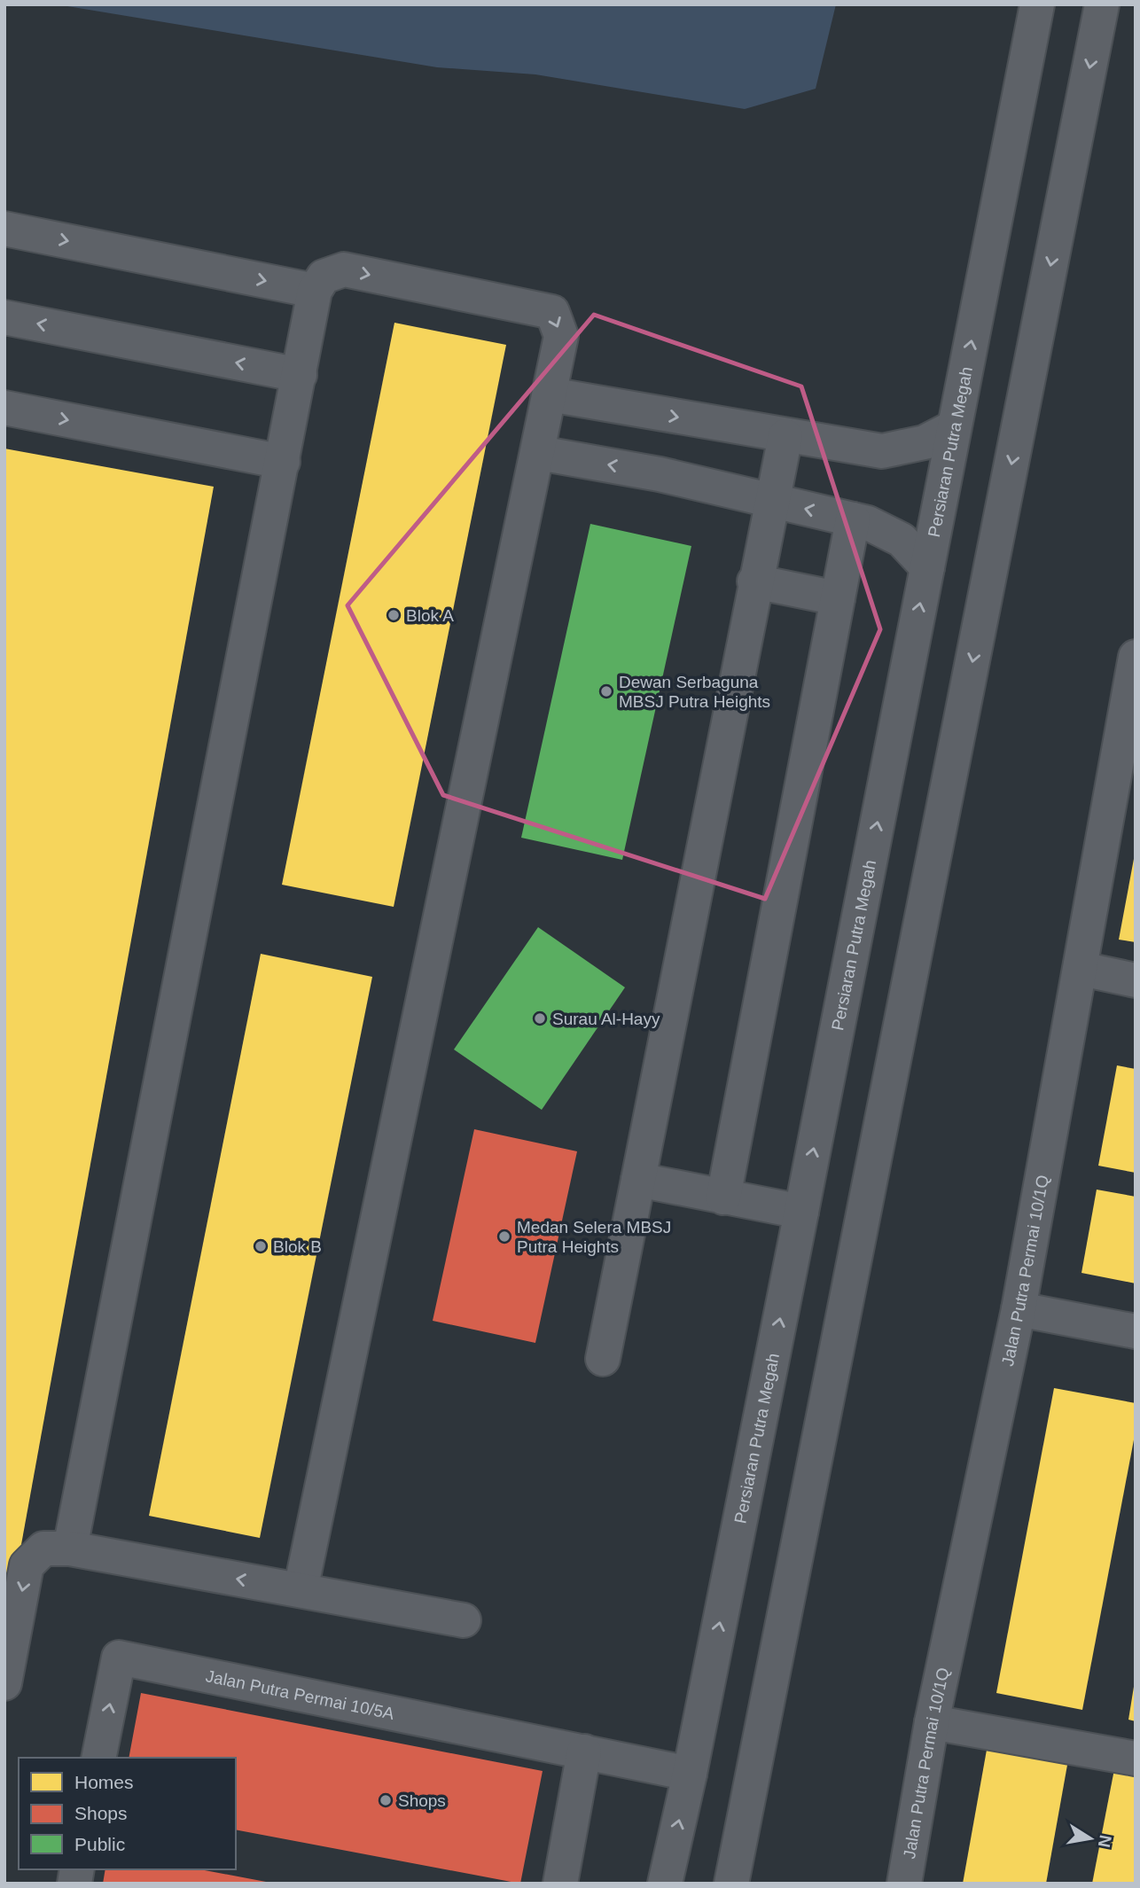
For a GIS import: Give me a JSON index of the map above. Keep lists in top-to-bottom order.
{
  "streets": {
    "street": ["Persiaran Putra Megah", "Jalan Putra Permai 10/1Q", "Jalan Putra Permai 10/5A"]
  },
  "crossings": [
    ["Persiaran Putra Megah", "Jalan Putra Permai 10/5A"]
  ],
  "places": [
    "Blok A",
    "Dewan Serbaguna MBSJ Putra Heights",
    "Surau Al-Hayy",
    "Medan Selera MBSJ Putra Heights",
    "Blok B",
    "Shops"
  ],
  "legend": ["Homes", "Shops", "Public"],
  "north": "right"
}
